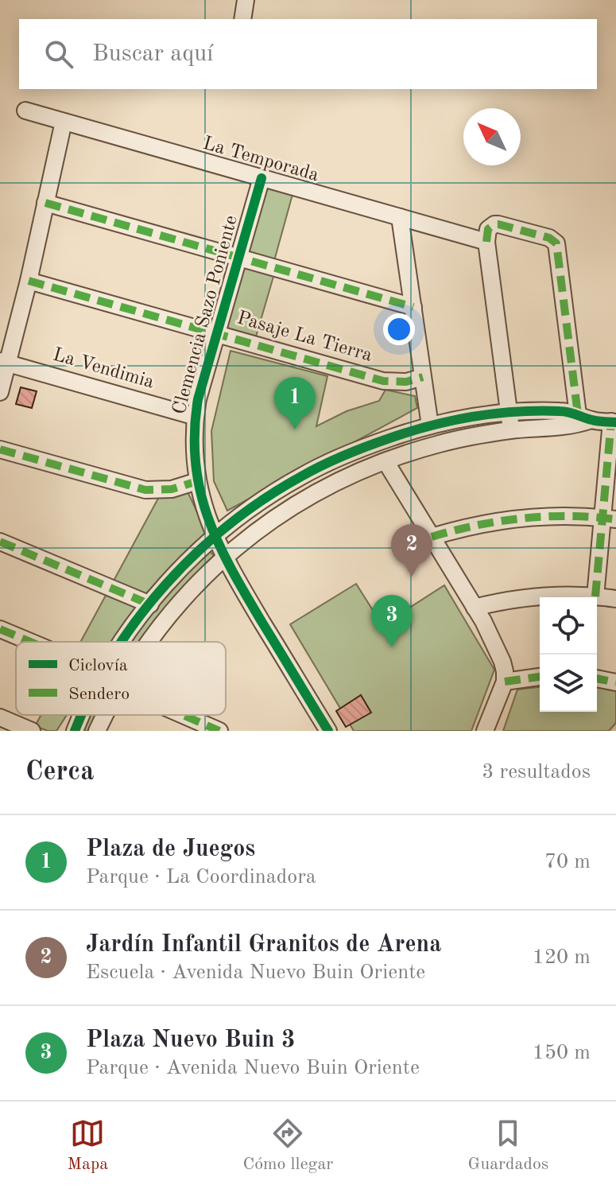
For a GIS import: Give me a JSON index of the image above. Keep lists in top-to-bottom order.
{
  "streets": {
    "street": [
      "La Temporada",
      "Clemencia Sazo Poniente",
      "Pasaje La Tierra",
      "La Vendimia"
    ]
  },
  "crossings": [
    ["La Temporada", "Clemencia Sazo Poniente"],
    ["Clemencia Sazo Poniente", "Pasaje La Tierra"],
    ["Clemencia Sazo Poniente", "La Vendimia"]
  ],
  "legend": ["Ciclovía", "Sendero"],
  "north": "top left",
  "page": {
    "search": "Buscar aquí",
    "pins": ["1", "2", "3"],
    "heading": ["Cerca", "3 resultados"],
    "list": [
      {
        "mark": "1",
        "name": "Plaza de Juegos",
        "note": "Parque · La Coordinadora",
        "value": "70 m"
      },
      {
        "mark": "2",
        "name": "Jardín Infantil Granitos de Arena",
        "note": "Escuela · Avenida Nuevo Buin Oriente",
        "value": "120 m"
      },
      {
        "mark": "3",
        "name": "Plaza Nuevo Buin 3",
        "note": "Parque · Avenida Nuevo Buin Oriente",
        "value": "150 m"
      }
    ],
    "nav": ["Mapa", "Cómo llegar", "Guardados"]
  }
}
